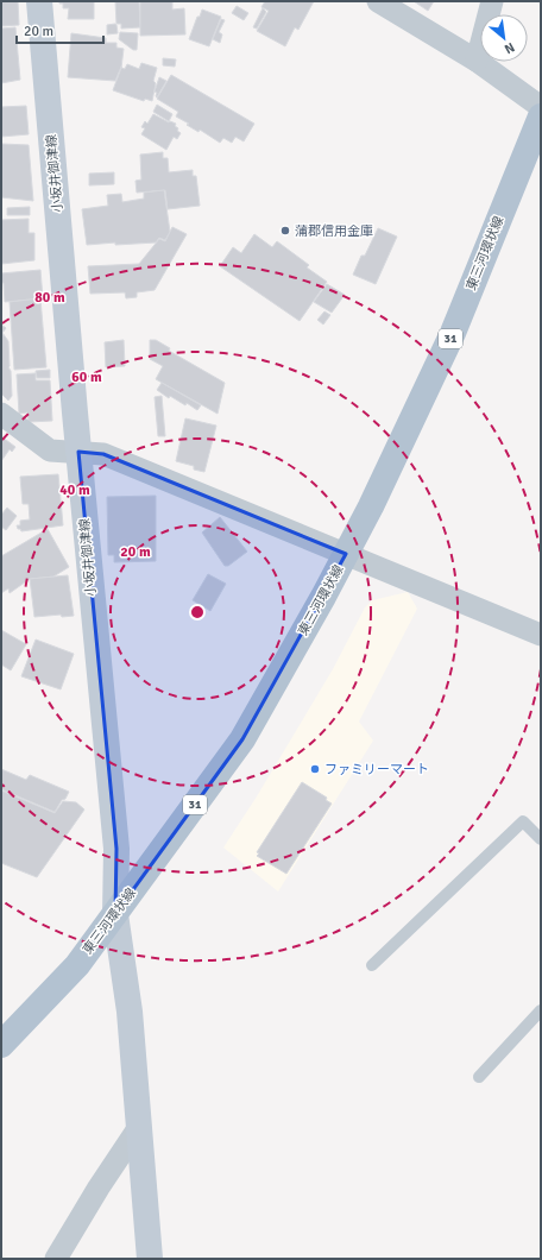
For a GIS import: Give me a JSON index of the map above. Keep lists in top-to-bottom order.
{
  "streets": {
    "main road": ["小坂井御津線", "東三河環状線", "31"]
  },
  "crossings": [
    ["小坂井御津線", "東三河環状線"]
  ],
  "places": ["蒲郡信用金庫", "ファミリーマート"],
  "scale_bar": "20 m",
  "north": "bottom right",
  "rings": [
    "80 m",
    "60 m",
    "40 m",
    "20 m"
  ]
}
